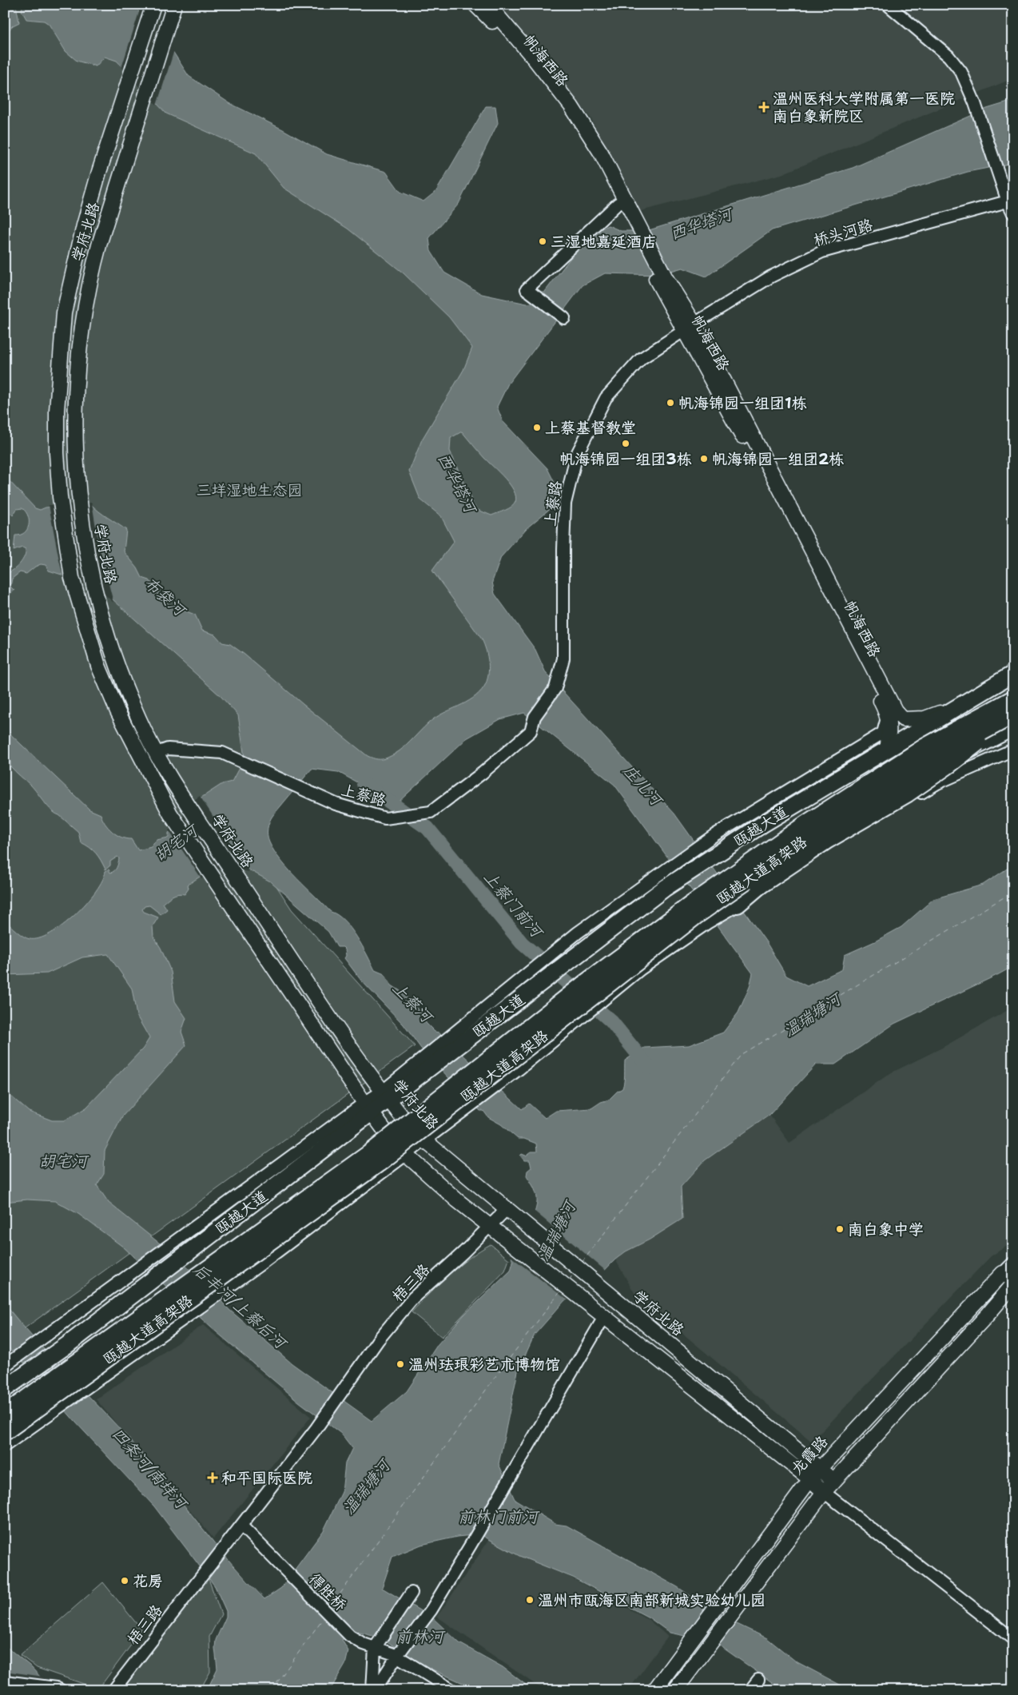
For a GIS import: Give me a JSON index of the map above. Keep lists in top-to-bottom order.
{
  "streets": {
    "highway": ["瓯越大道", "瓯越大道高架路"],
    "main road": ["帆海西路", "学府北路", "龙霞路"],
    "street": [
      "桥头河路",
      "上蔡路",
      "梧三路",
      "得胜桥"
    ]
  },
  "crossings": [
    ["帆海西路", "桥头河路"],
    ["帆海西路", "上蔡路"],
    ["学府北路", "上蔡路"],
    ["学府北路", "瓯越大道"],
    ["学府北路", "梧三路"],
    ["学府北路", "龙霞路"],
    ["桥头河路", "上蔡路"],
    ["梧三路", "得胜桥"]
  ],
  "water": [
    "西华塔河",
    "布袋河",
    "庄儿河",
    "胡宅河",
    "上蔡门前河",
    "上蔡河",
    "温瑞塘河",
    "后丰河/上蔡后河",
    "四条河/南垟河",
    "前林门前河",
    "前林河"
  ],
  "parks": ["三垟湿地生态园"],
  "places": {
    "health": ["温州医科大学附属第一医院 南白象新院区", "和平国际医院"],
    "other": [
      "三湿地嘉延酒店",
      "帆海锦园一组团1栋",
      "上蔡基督教堂",
      "帆海锦园一组团3栋",
      "帆海锦园一组团2栋",
      "南白象中学",
      "温州珐琅彩艺术博物馆",
      "花房",
      "温州市瓯海区南部新城实验幼儿园"
    ]
  }
}
